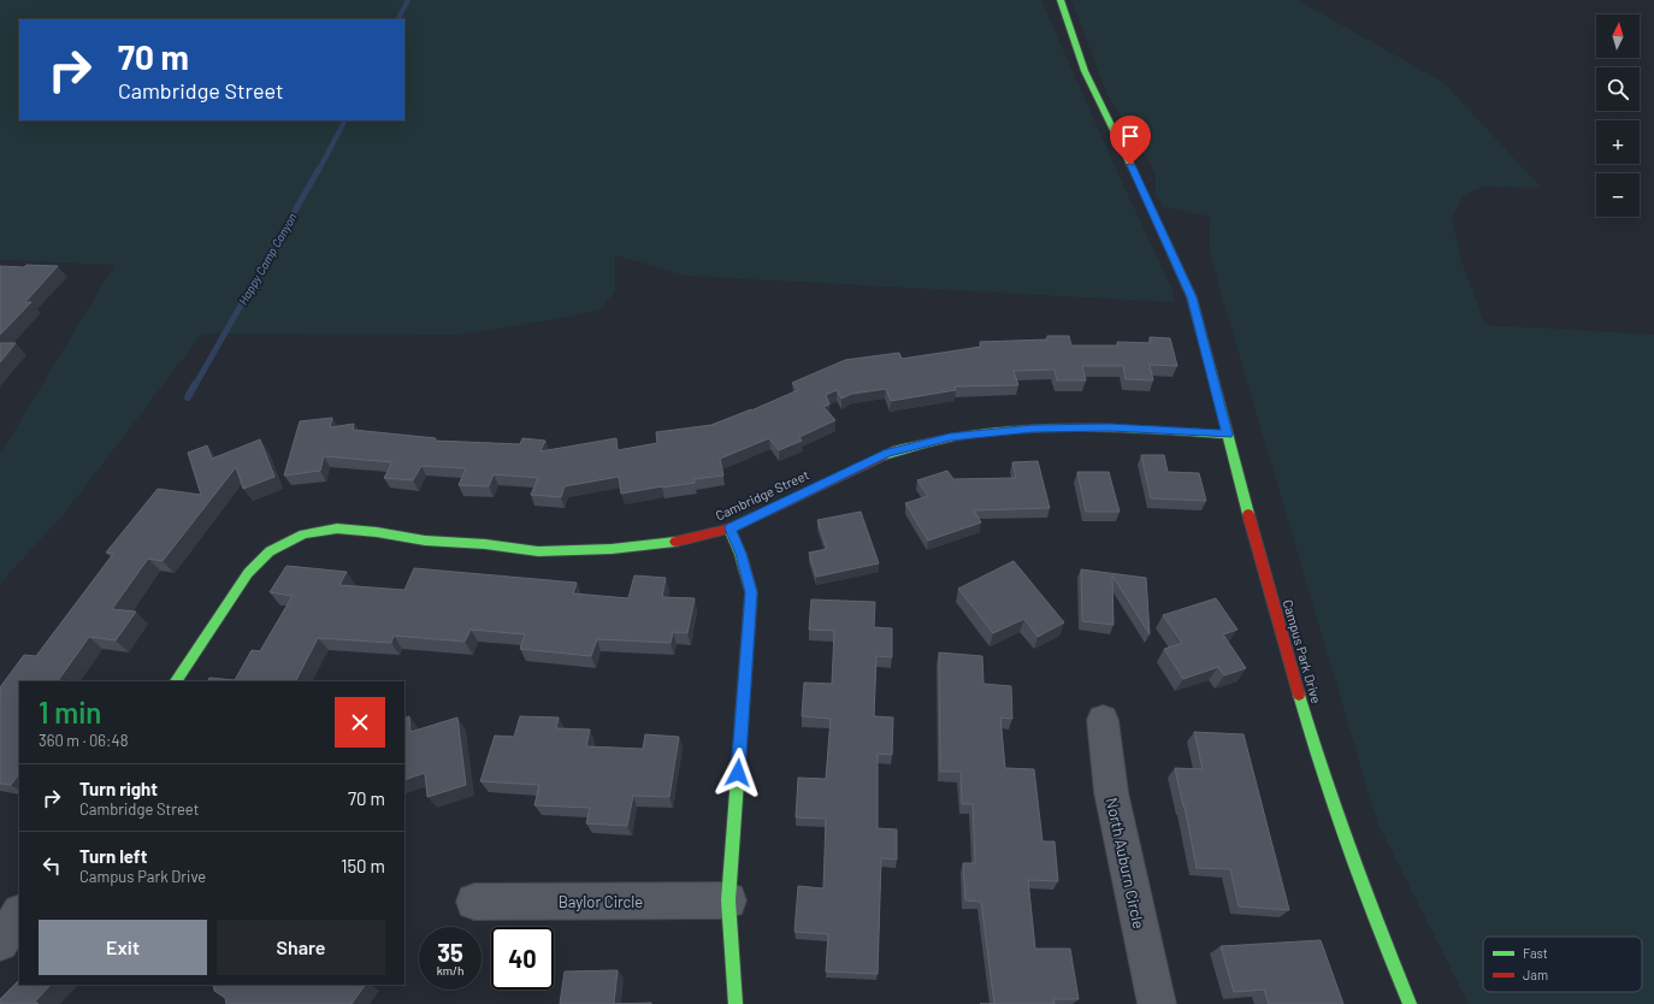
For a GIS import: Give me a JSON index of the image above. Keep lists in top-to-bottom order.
{
  "streets": {
    "street": [
      "Cambridge Street",
      "Campus Park Drive",
      "North Auburn Circle",
      "Baylor Circle"
    ]
  },
  "crossings": [
    ["Cambridge Street", "Campus Park Drive"]
  ],
  "water": ["Happy Camp Canyon"],
  "legend": ["Fast", "Jam"],
  "north": "top",
  "page": {
    "map_buttons": ["+", "−"],
    "turn": ["70 m", "Cambridge Street"],
    "heading": ["1 min", "360 m · 06:48"],
    "list": [
      {
        "name": "Turn right",
        "note": "Cambridge Street",
        "value": "70 m"
      },
      {
        "name": "Turn left",
        "note": "Campus Park Drive",
        "value": "150 m"
      }
    ],
    "buttons": ["Exit", "Share"],
    "speed": "35 km/h",
    "limit": "40"
  }
}
